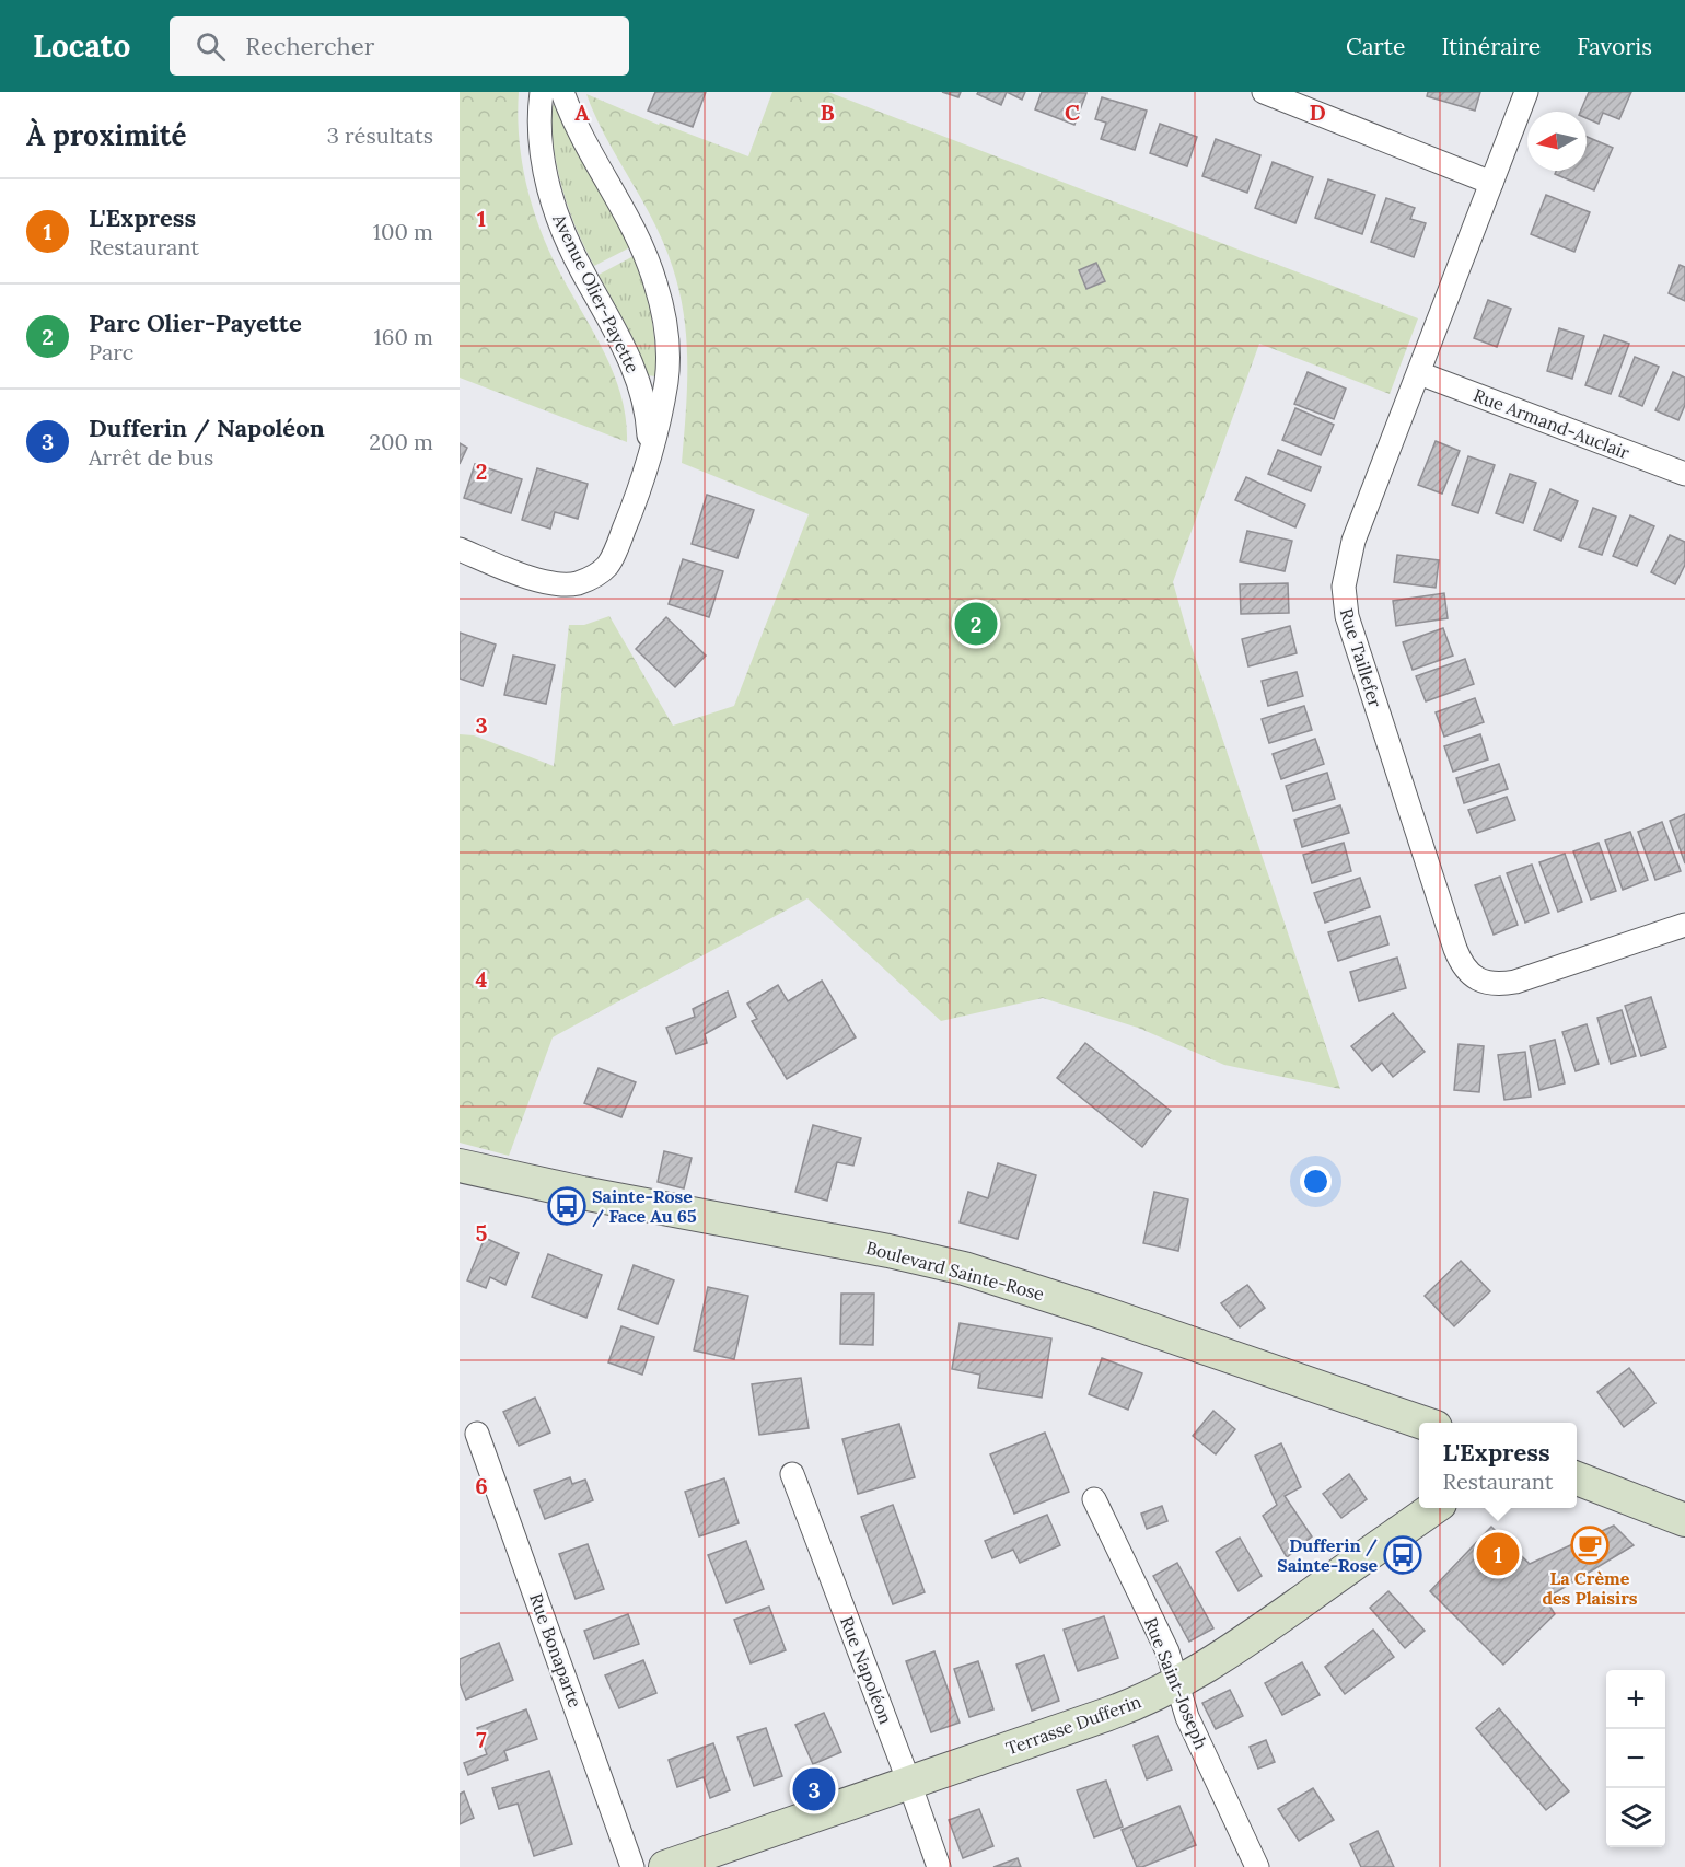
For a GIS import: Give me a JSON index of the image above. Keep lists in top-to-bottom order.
{
  "streets": {
    "street": [
      "Avenue Olier-Payette",
      "Rue Armand-Auclair",
      "Rue Taillefer",
      "Boulevard Sainte-Rose",
      "Rue Bonaparte",
      "Rue Napoléon",
      "Rue Saint-Joseph",
      "Terrasse Dufferin"
    ]
  },
  "crossings": [
    ["Rue Armand-Auclair", "Rue Taillefer"],
    ["Rue Napoléon", "Terrasse Dufferin"],
    ["Rue Saint-Joseph", "Terrasse Dufferin"]
  ],
  "places": {
    "bus stop": ["Sainte-Rose / Face Au 65", "Dufferin / Sainte-Rose"],
    "cafe": ["La Crème des Plaisirs"]
  },
  "north": "left",
  "page": {
    "header": "Locato",
    "search": "Rechercher",
    "nav": ["Carte", "Itinéraire", "Favoris"],
    "heading": ["À proximité", "3 résultats"],
    "list": [
      {
        "mark": "1",
        "name": "L'Express",
        "note": "Restaurant",
        "value": "100 m"
      },
      {
        "mark": "2",
        "name": "Parc Olier-Payette",
        "note": "Parc",
        "value": "160 m"
      },
      {
        "mark": "3",
        "name": "Dufferin / Napoléon",
        "note": "Arrêt de bus",
        "value": "200 m"
      }
    ],
    "pins": ["2", "1", "3"],
    "popup": ["L'Express", "Restaurant"],
    "map_buttons": ["+", "−"]
  },
  "grid": {
    "columns": [
      "A",
      "B",
      "C",
      "D"
    ],
    "rows": [
      "1",
      "2",
      "3",
      "4",
      "5",
      "6",
      "7"
    ]
  }
}
